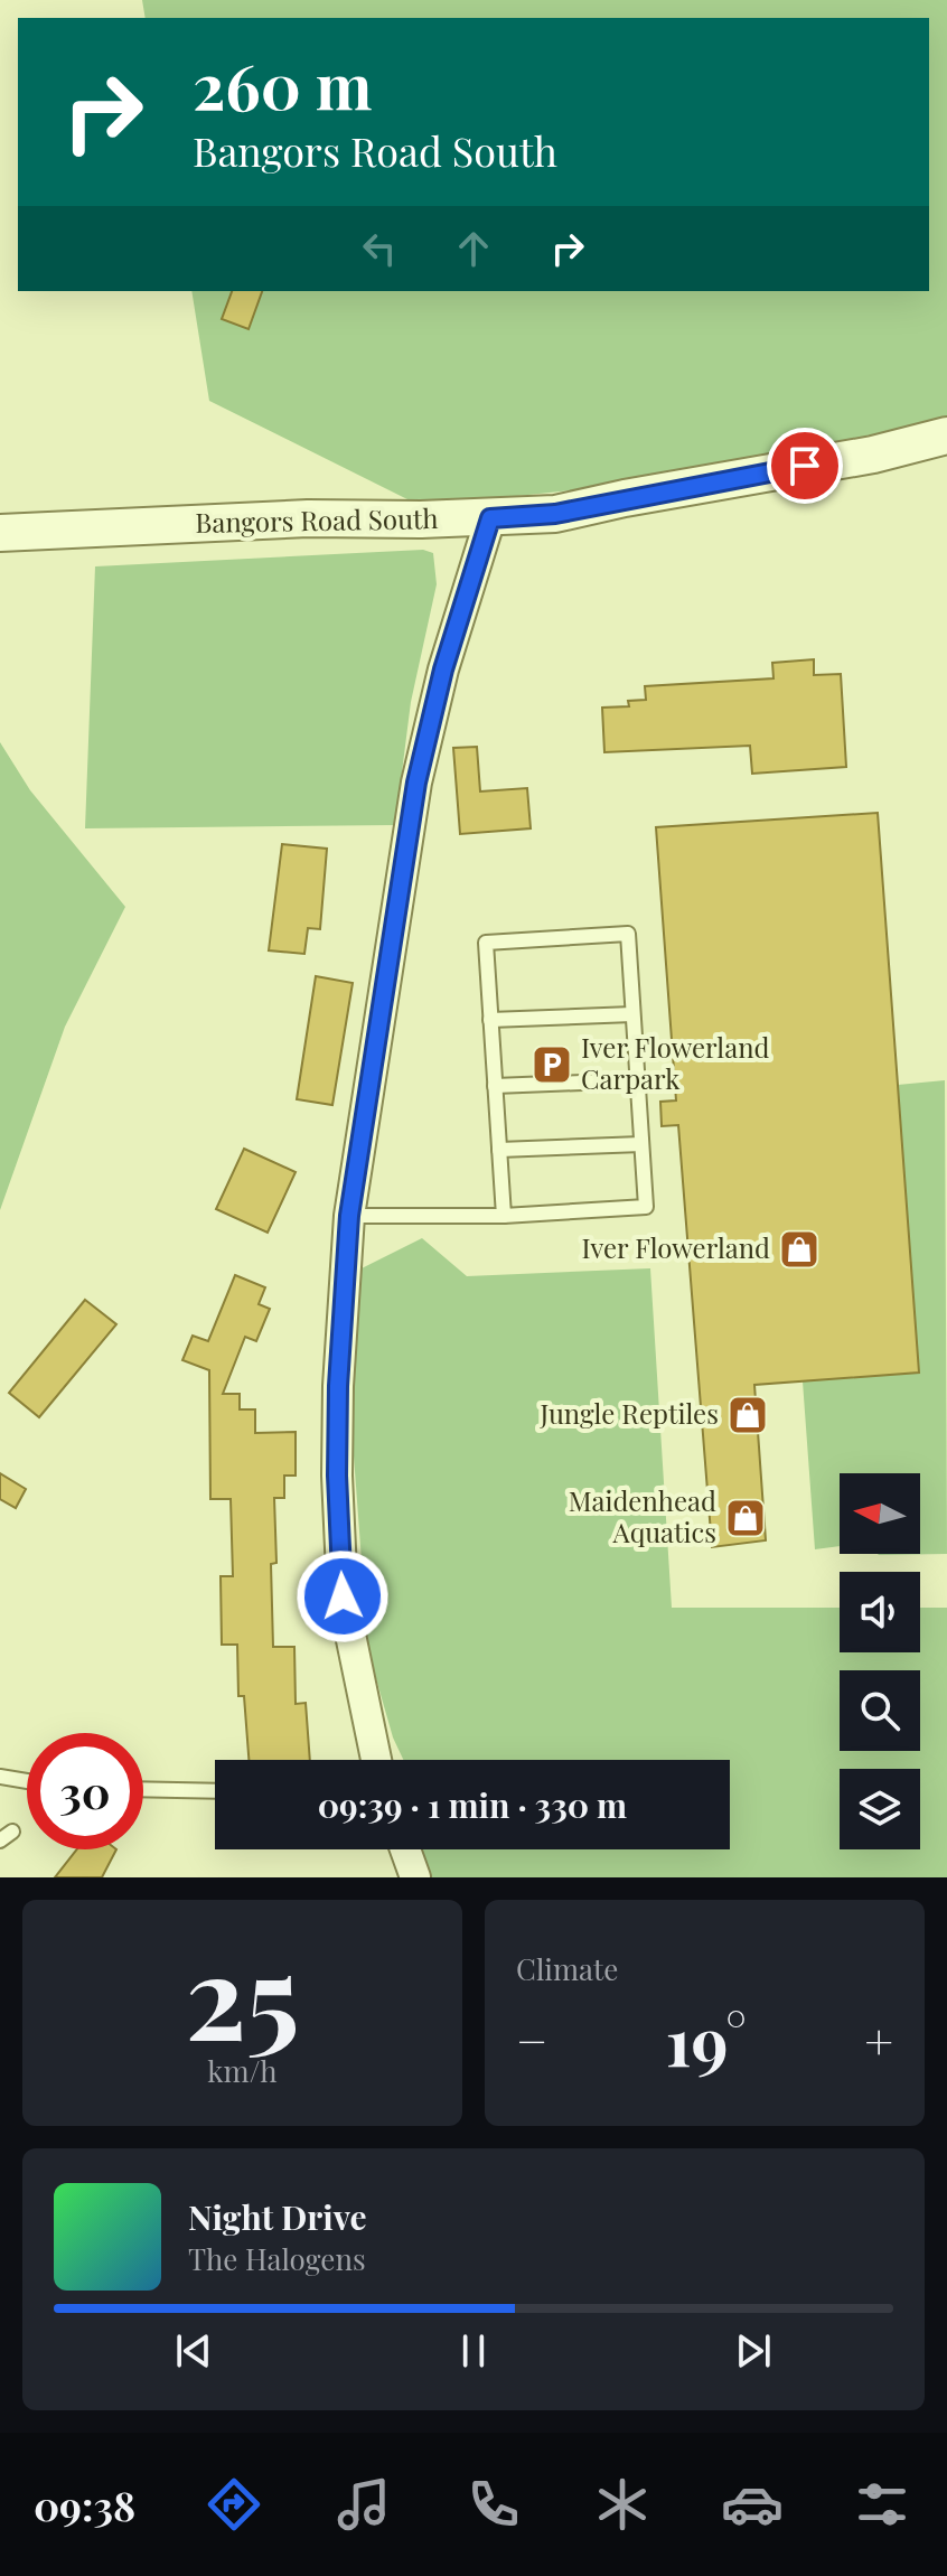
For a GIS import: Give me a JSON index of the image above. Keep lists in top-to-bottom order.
{
  "streets": {
    "street": ["Bangors Road South"]
  },
  "places": {
    "parking": ["Iver Flowerland Carpark"],
    "shop": ["Iver Flowerland", "Jungle Reptiles", "Maidenhead Aquatics"]
  },
  "north": "left",
  "page": {
    "turn": ["260 m", "Bangors Road South"],
    "limit": "30",
    "trip": "09:39 · 1 min · 330 m",
    "tile": [
      ["25", "km/h"],
      "Climate"
    ],
    "heat": ["−", "19°", "+"],
    "song": ["Night Drive", "The Halogens"],
    "tabs": "09:38"
  }
}
